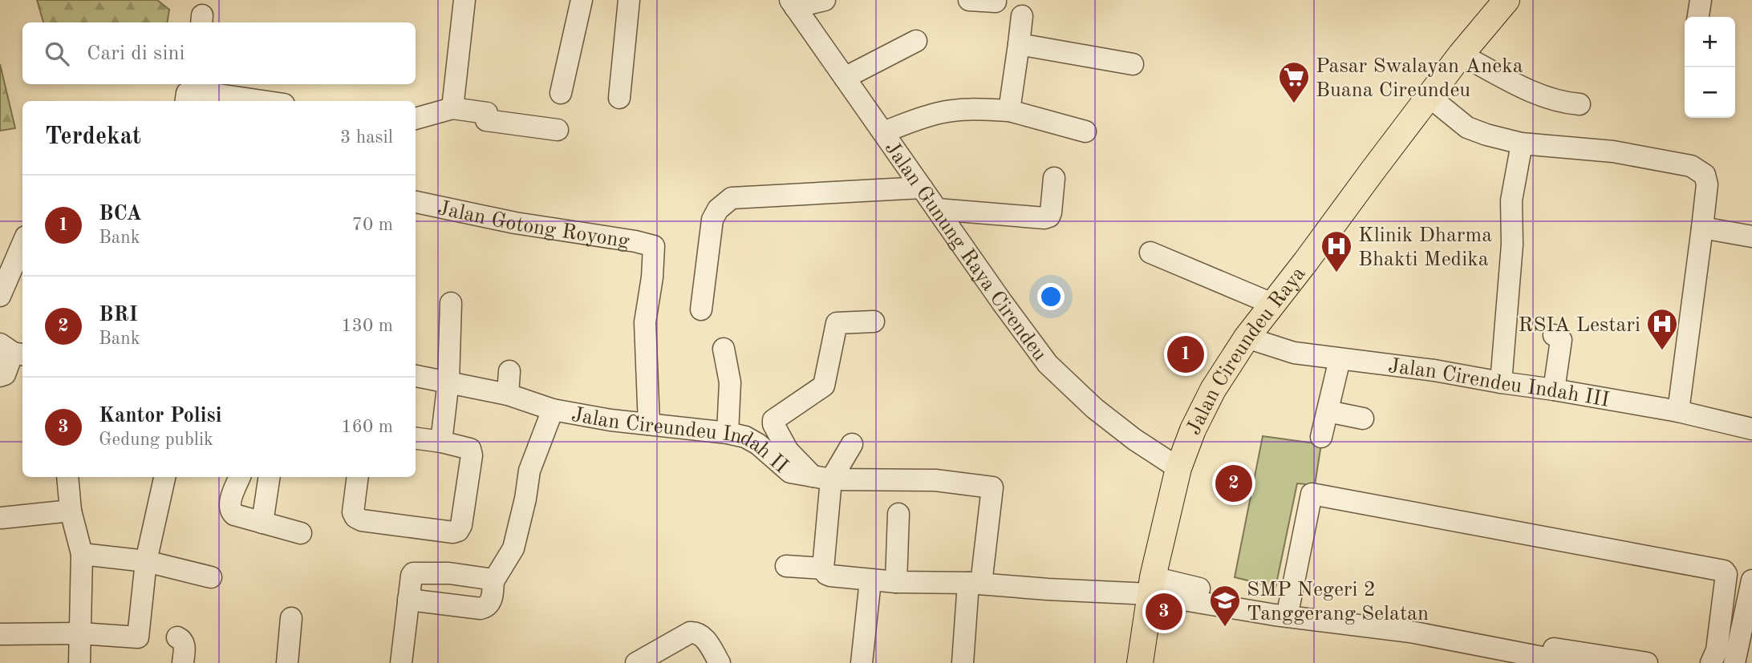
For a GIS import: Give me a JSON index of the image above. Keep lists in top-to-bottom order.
{
  "streets": {
    "main road": ["Jalan Cireundeu Raya"],
    "street": [
      "Jalan Gotong Royong",
      "Jalan Gunung Raya Cirendeu",
      "Jalan Cirendeu Indah III",
      "Jalan Cireundeu Indah II"
    ]
  },
  "crossings": [
    ["Jalan Gotong Royong", "Jalan Cireundeu Indah II"],
    ["Jalan Gunung Raya Cirendeu", "Jalan Cireundeu Raya"],
    ["Jalan Cireundeu Raya", "Jalan Cirendeu Indah III"]
  ],
  "places": {
    "supermarket": ["Pasar Swalayan Aneka Buana Cireundeu"],
    "hospital": ["Klinik Dharma Bhakti Medika", "RSIA Lestari"],
    "school or university": ["SMP Negeri 2 Tanggerang Selatan"]
  },
  "page": {
    "map_buttons": ["+", "−"],
    "search": "Cari di sini",
    "heading": ["Terdekat", "3 hasil"],
    "list": [
      {
        "mark": "1",
        "name": "BCA",
        "note": "Bank",
        "value": "70 m"
      },
      {
        "mark": "2",
        "name": "BRI",
        "note": "Bank",
        "value": "130 m"
      },
      {
        "mark": "3",
        "name": "Kantor Polisi",
        "note": "Gedung publik",
        "value": "160 m"
      }
    ],
    "pins": ["1", "2", "3"]
  }
}
